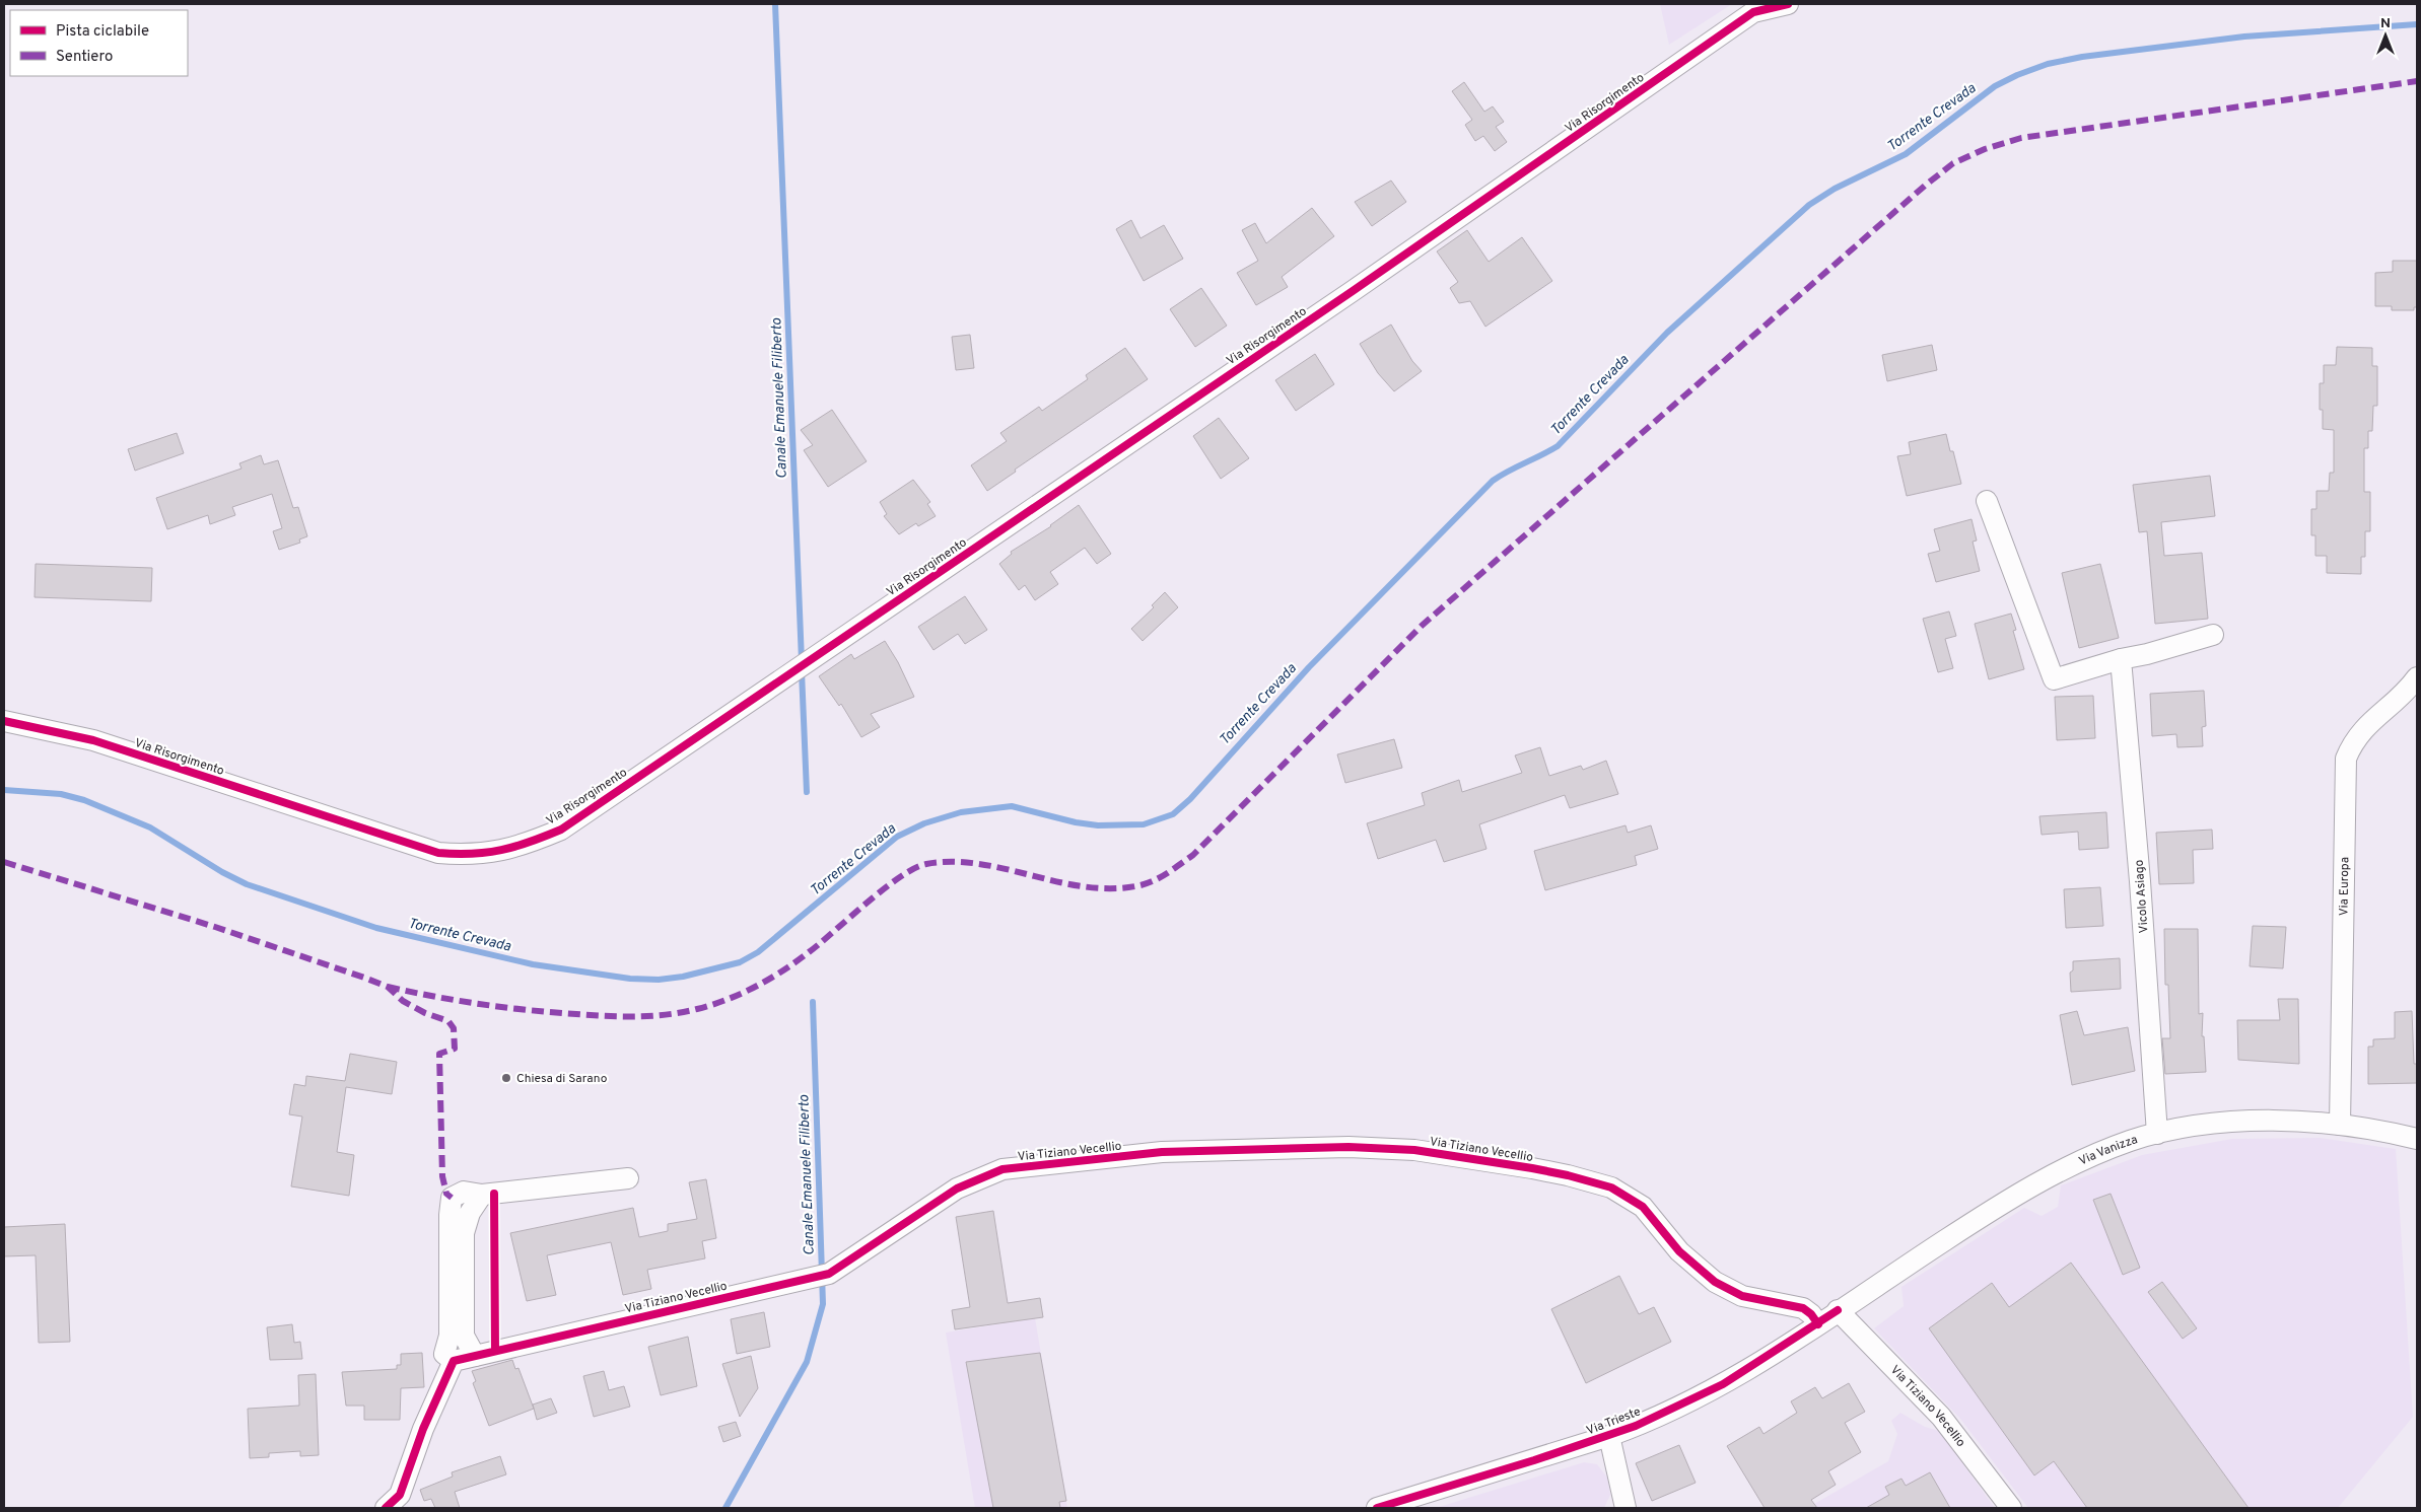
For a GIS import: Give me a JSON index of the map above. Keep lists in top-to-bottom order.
{
  "streets": {
    "street": [
      "Via Risorgimento",
      "Via Europa",
      "Vicolo Asiago",
      "Via Tiziano Vecellio",
      "Via Vanizza",
      "Via Trieste"
    ]
  },
  "crossings": [
    ["Via Europa", "Via Vanizza"],
    ["Vicolo Asiago", "Via Vanizza"],
    ["Via Tiziano Vecellio", "Via Vanizza"],
    ["Via Tiziano Vecellio", "Via Trieste"],
    ["Via Vanizza", "Via Trieste"]
  ],
  "water": ["Torrente Crevada", "Canale Emanuele Filiberto"],
  "places": ["Chiesa di Sarano"],
  "legend": ["Pista ciclabile", "Sentiero"],
  "north": "top"
}
